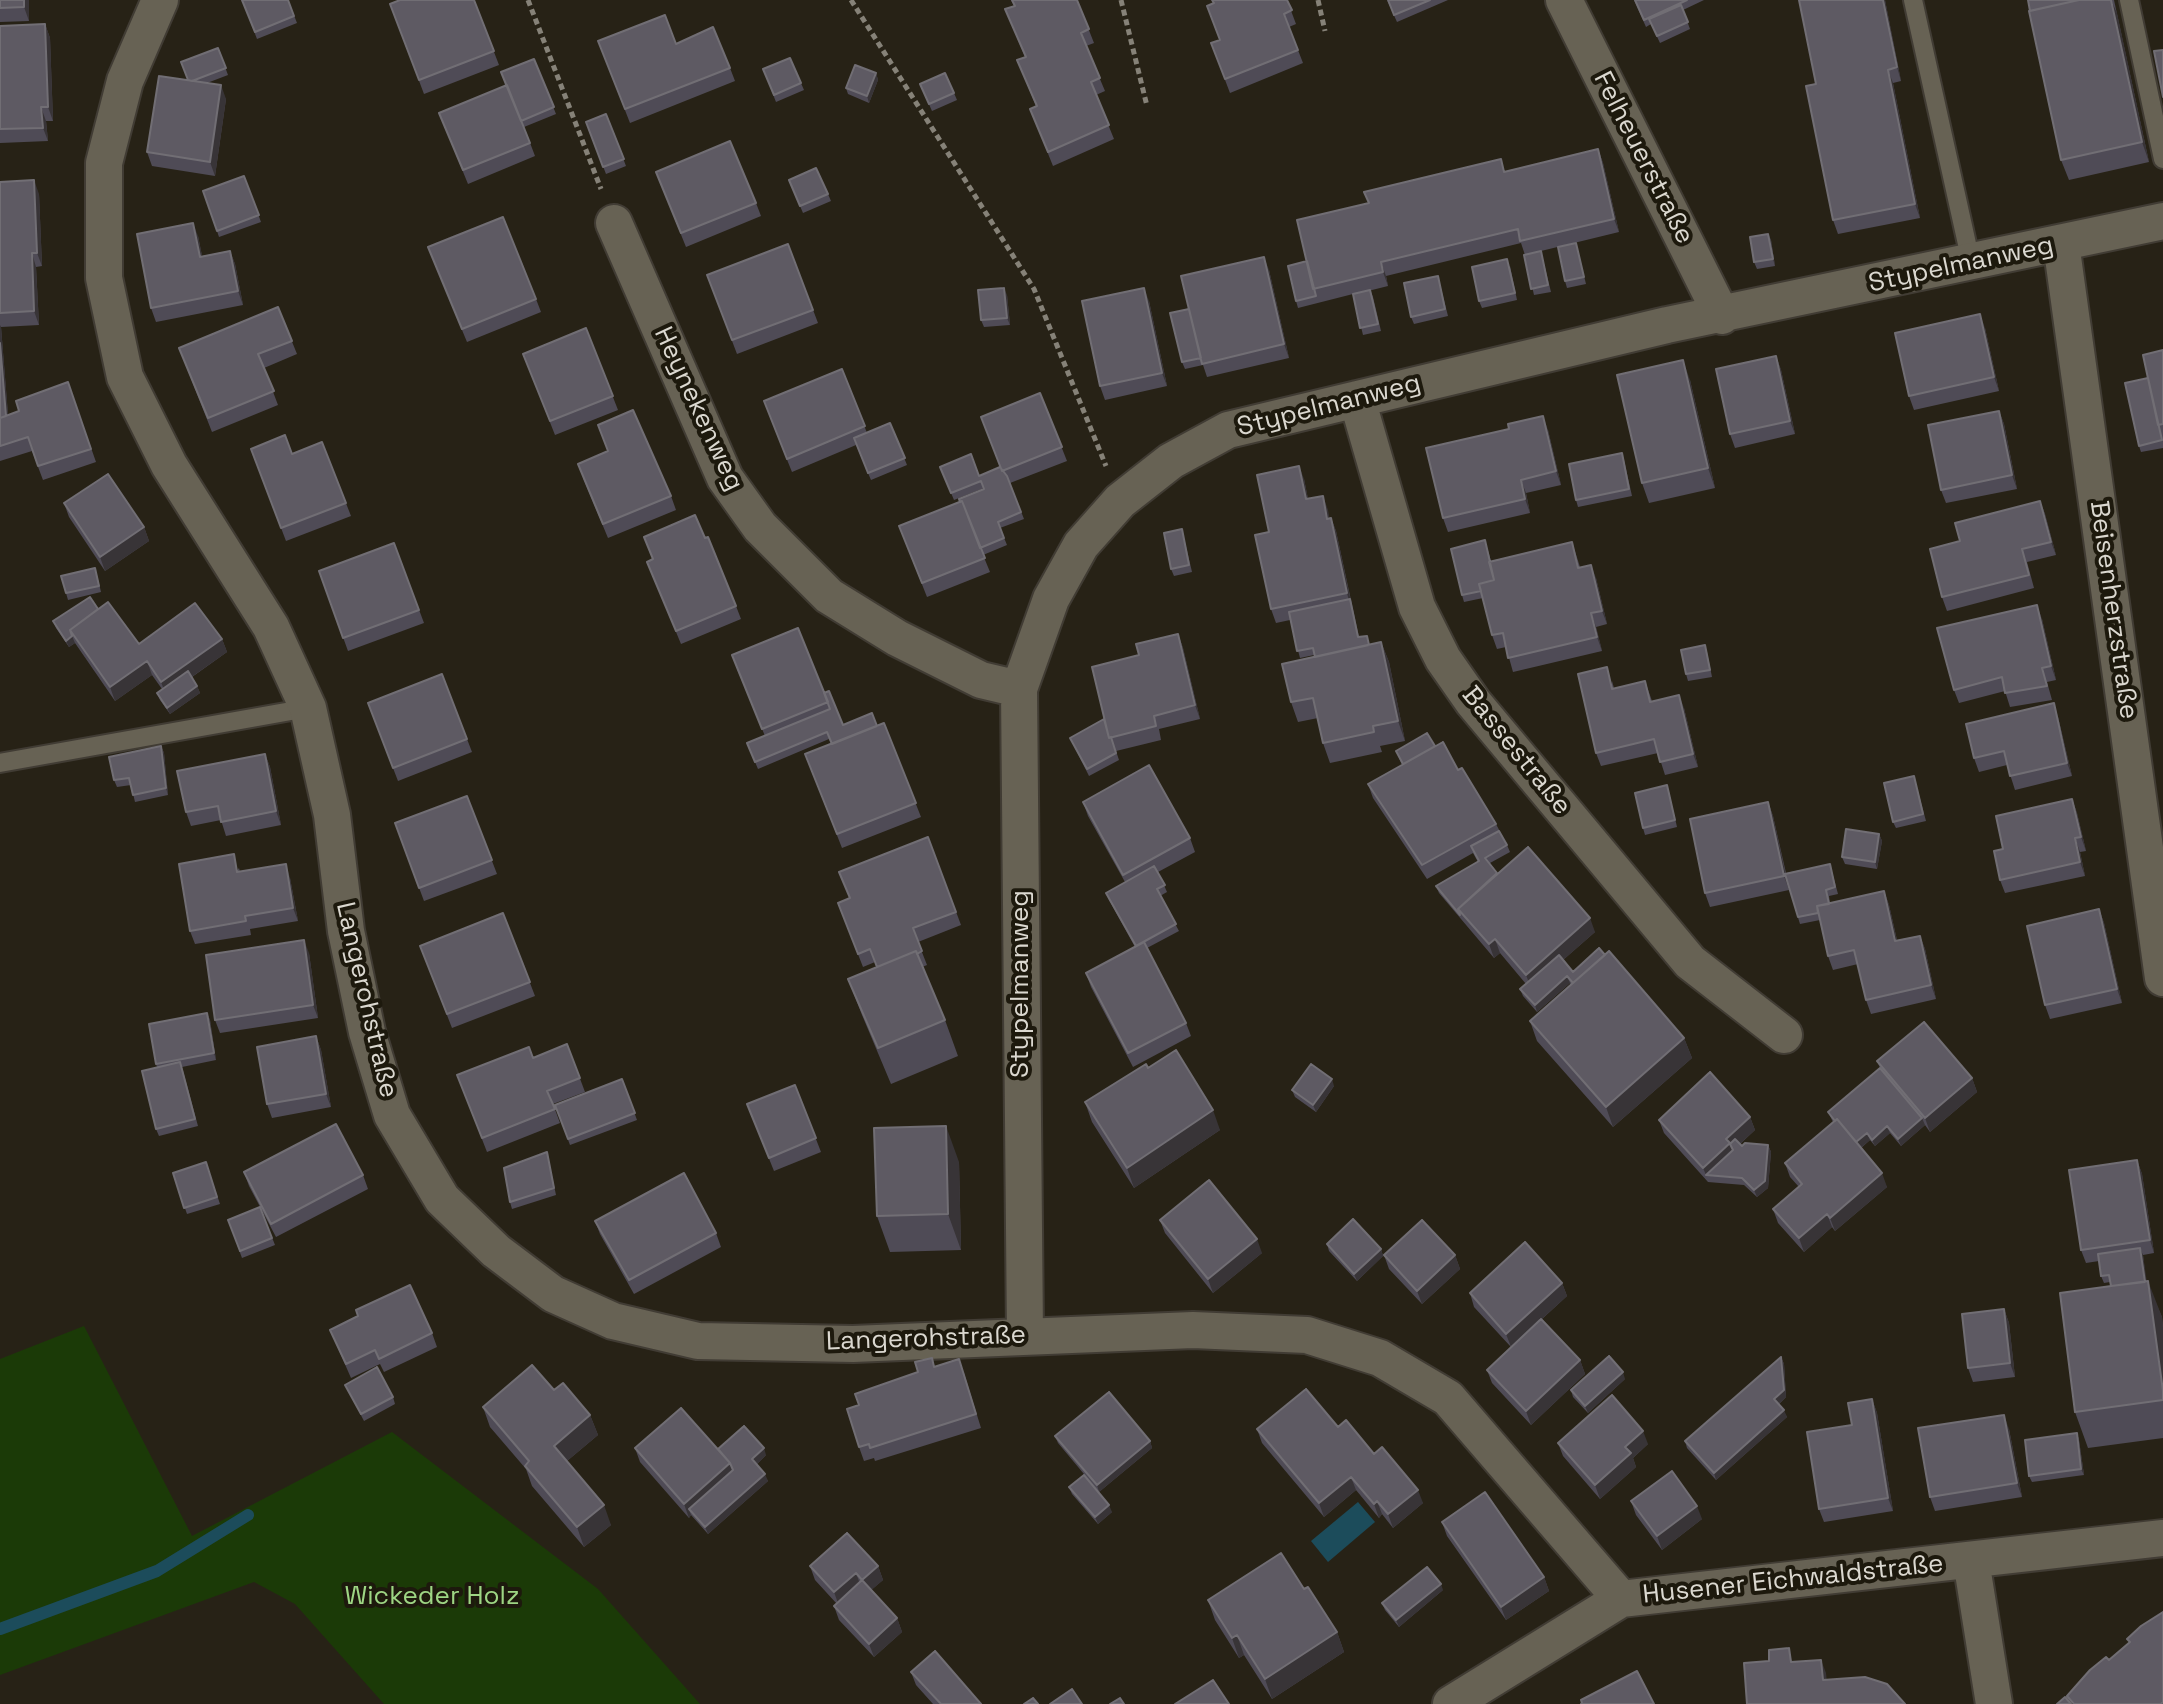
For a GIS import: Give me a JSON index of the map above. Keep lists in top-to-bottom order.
{
  "streets": {
    "street": [
      "Felheuerstraße",
      "Stypelmanweg",
      "Heynekenweg",
      "Beisenherzstraße",
      "Bassestraße",
      "Langerohstraße",
      "Husener Eichwaldstraße"
    ]
  },
  "crossings": [
    ["Felheuerstraße", "Stypelmanweg"],
    ["Stypelmanweg", "Heynekenweg"],
    ["Stypelmanweg", "Beisenherzstraße"],
    ["Stypelmanweg", "Bassestraße"],
    ["Stypelmanweg", "Langerohstraße"],
    ["Langerohstraße", "Husener Eichwaldstraße"]
  ],
  "parks": ["Wickeder Holz"]
}
